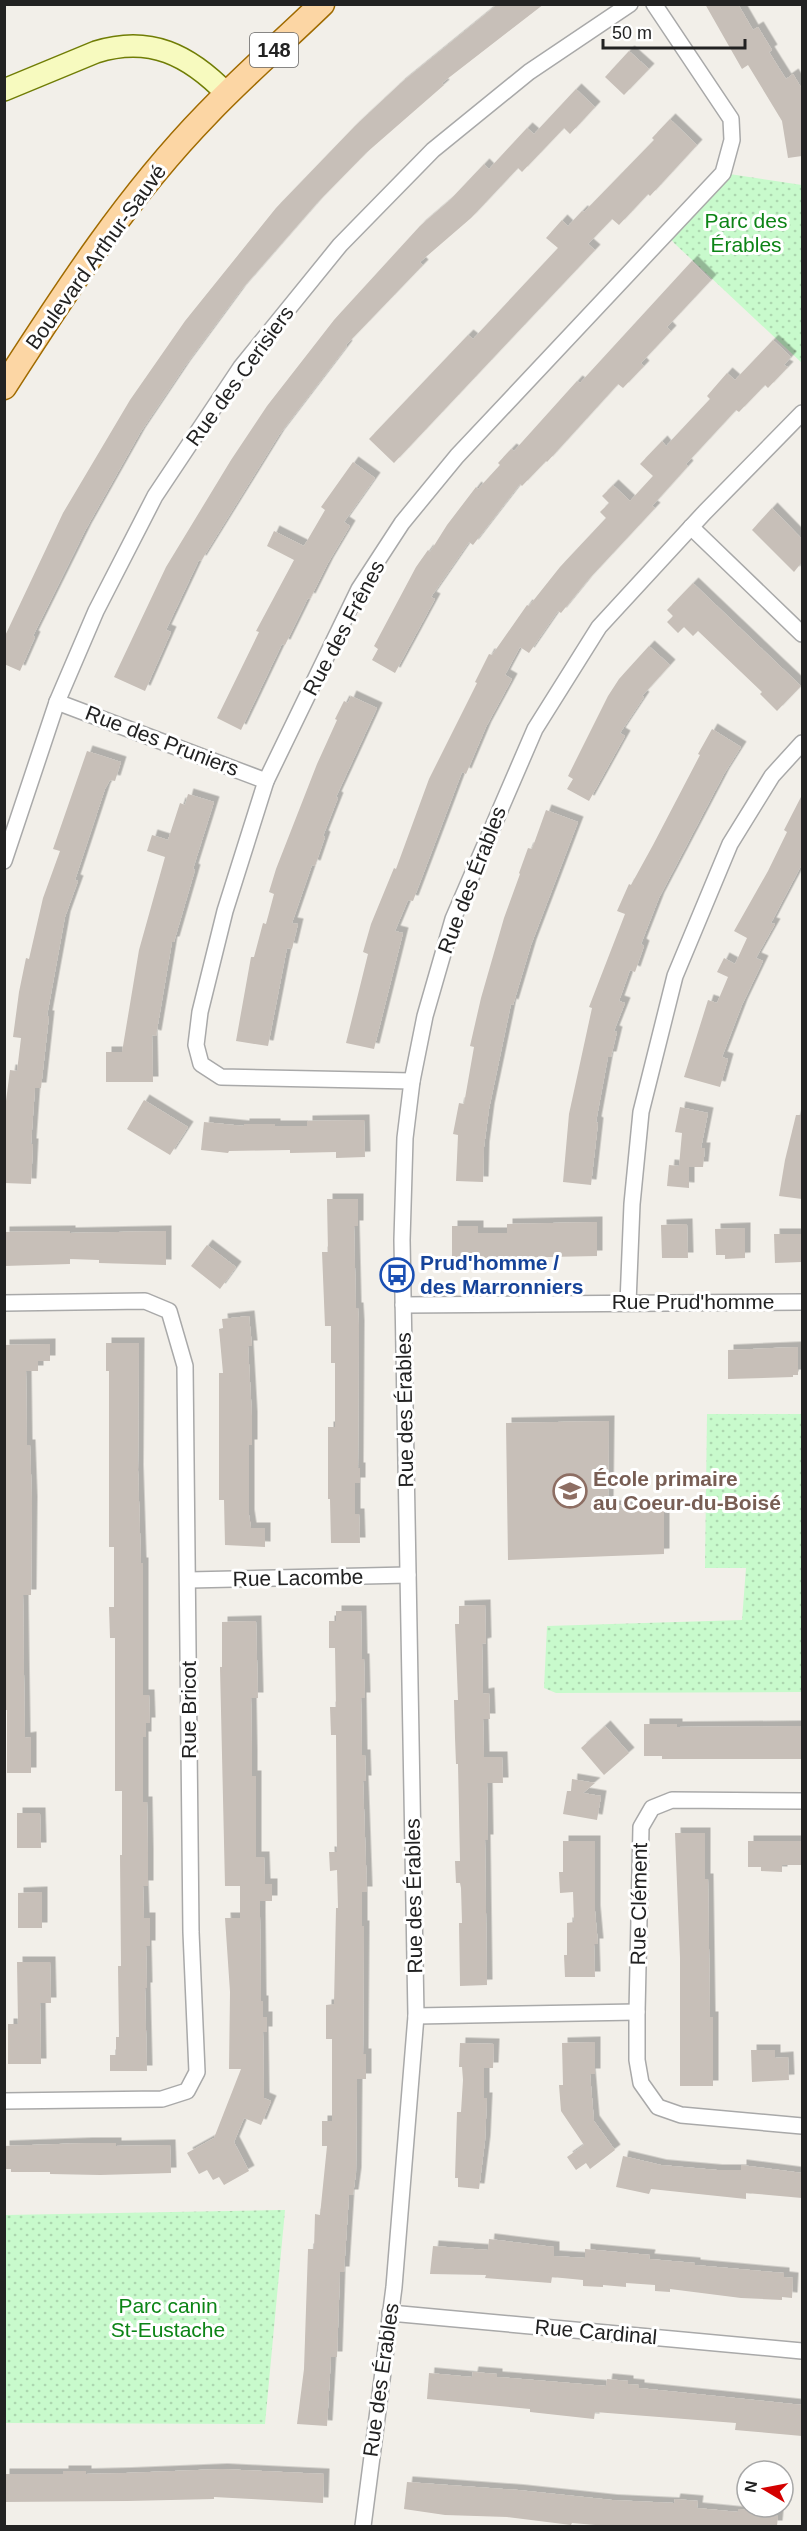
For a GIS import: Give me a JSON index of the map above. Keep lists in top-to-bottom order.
{
  "streets": {
    "main road": ["148", "Boulevard Arthur-Sauvé"],
    "street": [
      "Rue des Cerisiers",
      "Rue des Frênes",
      "Rue des Pruniers",
      "Rue des Érables",
      "Rue Prud'homme",
      "Rue Lacombe",
      "Rue Bricot",
      "Rue Clément",
      "Rue Cardinal"
    ]
  },
  "crossings": [
    ["Rue des Cerisiers", "Rue des Pruniers"],
    ["Rue des Frênes", "Rue des Pruniers"],
    ["Rue des Frênes", "Rue des Érables"],
    ["Rue des Érables", "Rue Prud'homme"],
    ["Rue des Érables", "Rue Lacombe"],
    ["Rue des Érables", "Rue Cardinal"],
    ["Rue Lacombe", "Rue Bricot"]
  ],
  "parks": ["Parc des Érables", "Parc canin St-Eustache"],
  "places": {
    "bus stop": ["Prud'homme / des Marronniers"],
    "school or university": ["École primaire au Coeur‑du‑Boisé"]
  },
  "scale_bar": "50 m",
  "north": "left"
}
